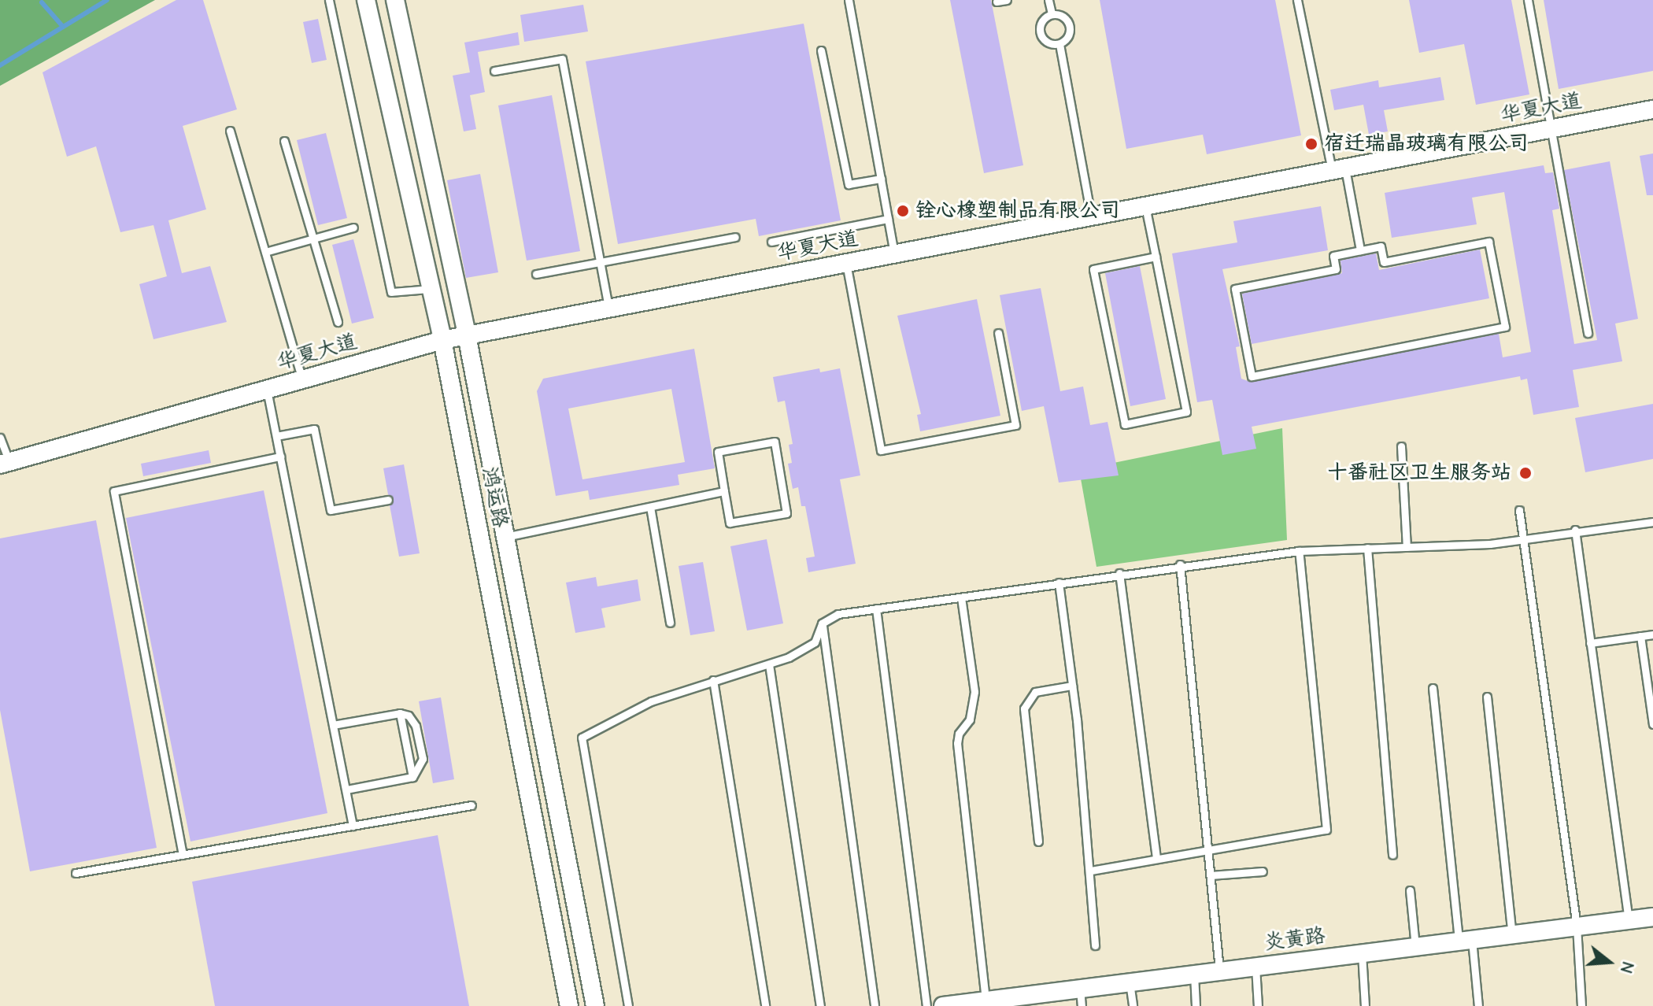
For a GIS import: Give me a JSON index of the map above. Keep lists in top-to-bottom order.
{
  "streets": {
    "street": ["华夏大道", "鸿运路", "炎黄路"]
  },
  "crossings": [
    ["华夏大道", "鸿运路"]
  ],
  "places": ["宿迁瑞晶玻璃有限公司", "铨心橡塑制品有限公司", "十番社区卫生服务站"],
  "north": "right"
}
